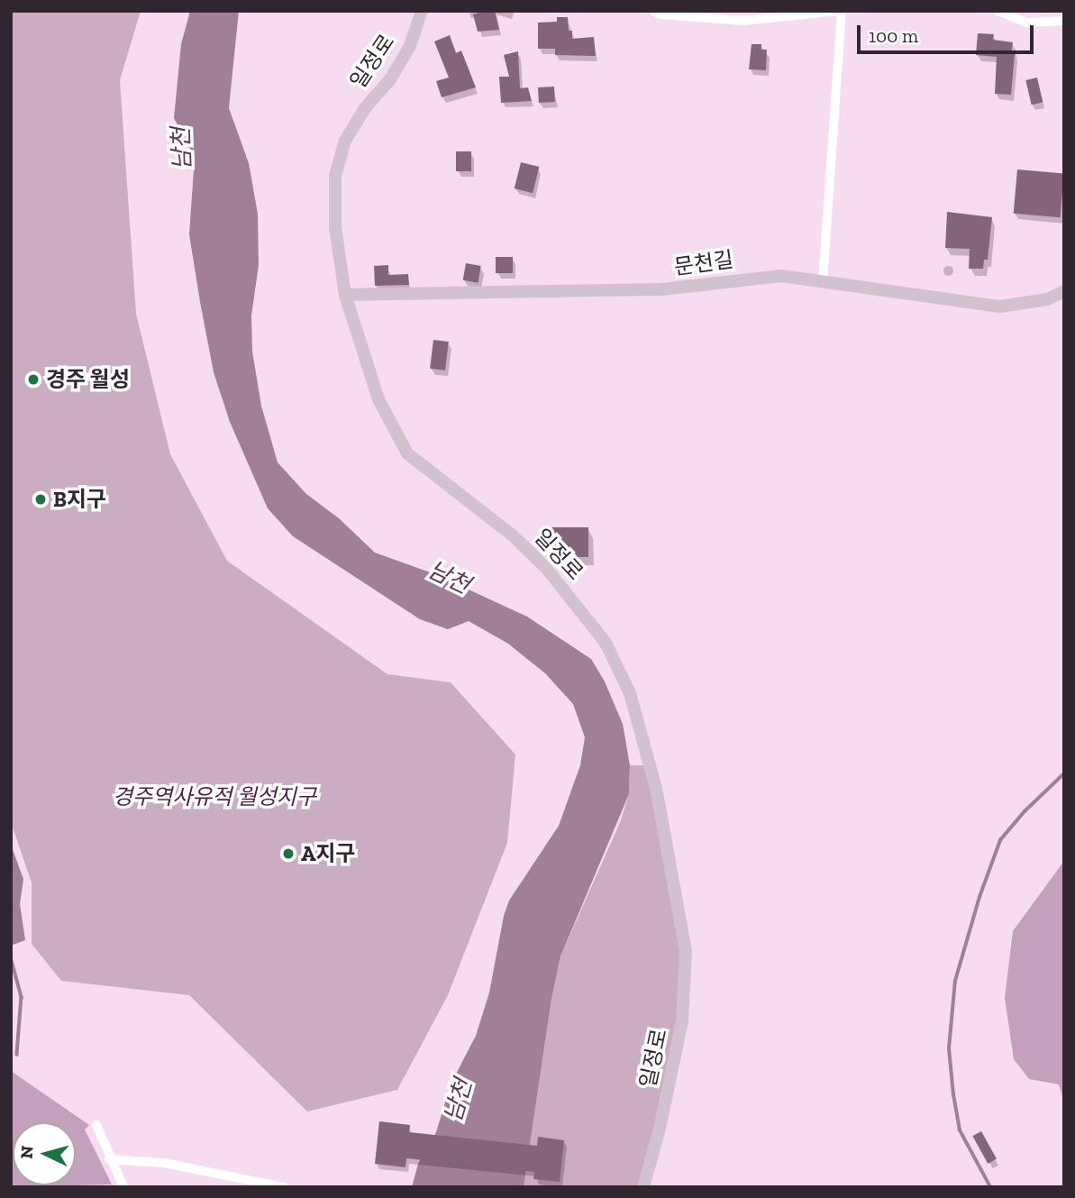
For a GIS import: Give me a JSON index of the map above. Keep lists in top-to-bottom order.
{
  "streets": {
    "street": ["일정로", "문천길"]
  },
  "crossings": [
    ["일정로", "문천길"]
  ],
  "water": ["남천"],
  "parks": ["경주역사유적 월성지구"],
  "places": ["경주 월성", "B지구", "A지구"],
  "scale_bar": "100 m",
  "north": "left"
}
